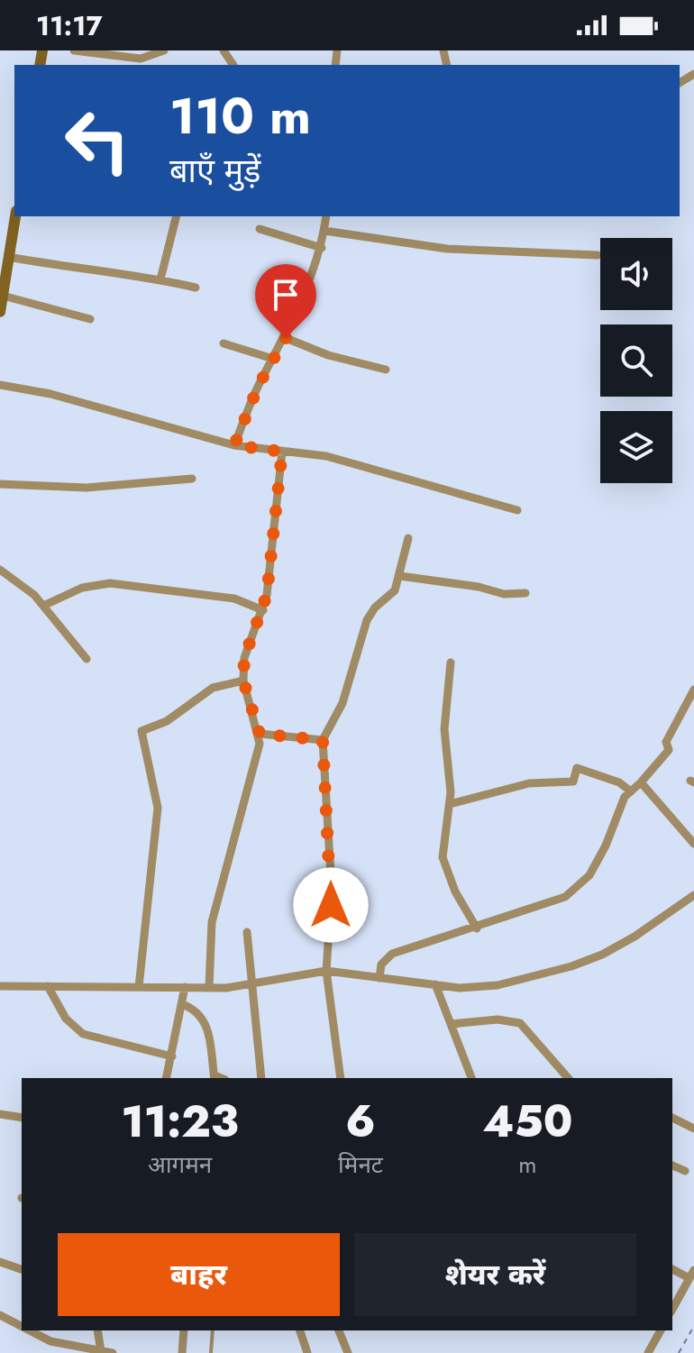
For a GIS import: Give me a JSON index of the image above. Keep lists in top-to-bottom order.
{
  "page": {
    "status": "11:17",
    "turn": ["110 m", "बाएँ मुड़ें"],
    "eta": [
      "11:23",
      "आगमन",
      "6",
      "मिनट",
      "450",
      "m"
    ],
    "buttons": ["बाहर", "शेयर करें"]
  }
}
